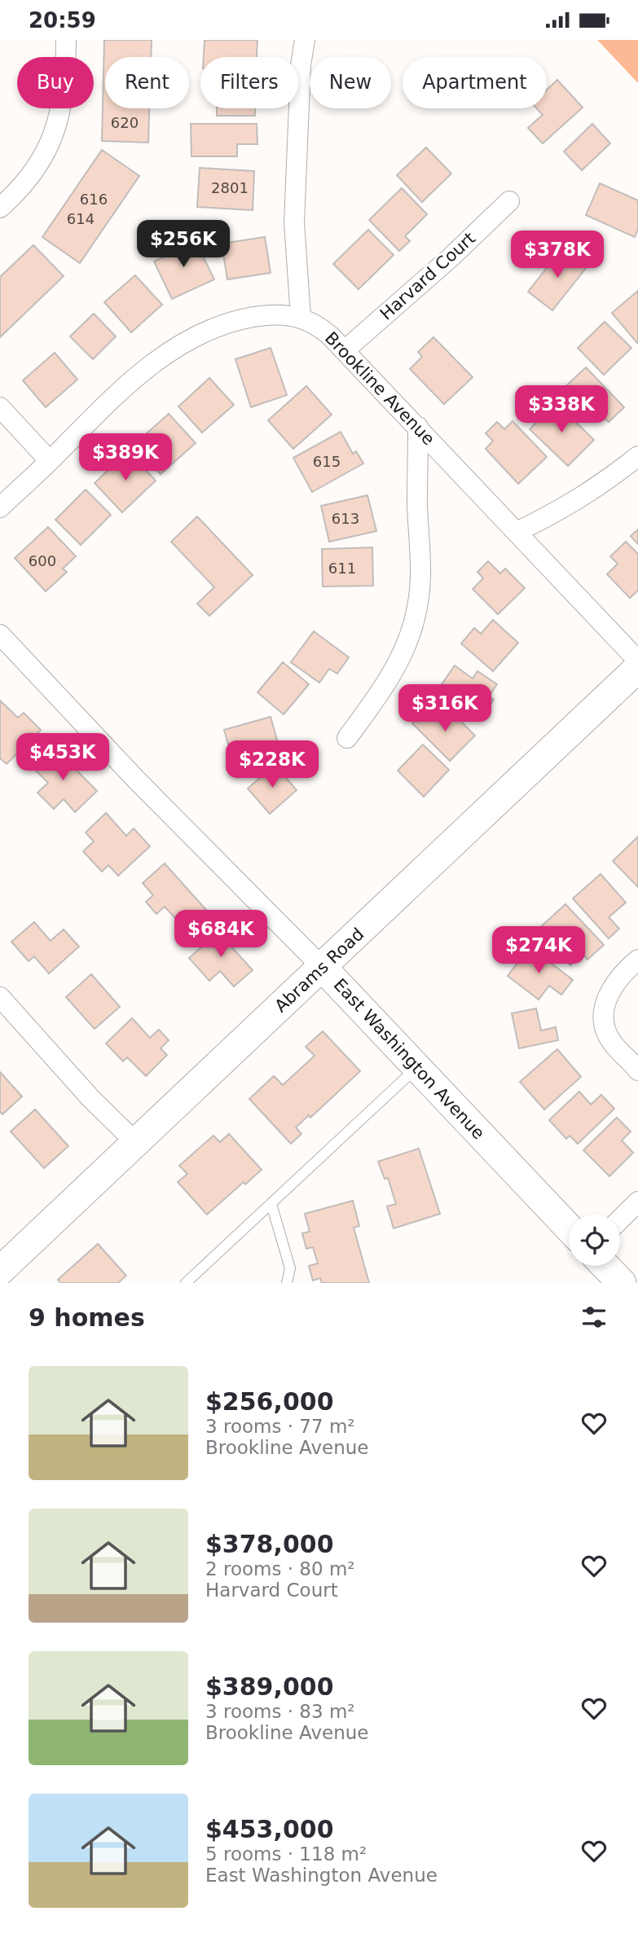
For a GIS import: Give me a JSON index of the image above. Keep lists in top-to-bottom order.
{
  "streets": {
    "street": [
      "Harvard Court",
      "Brookline Avenue",
      "Abrams Road",
      "East Washington Avenue"
    ]
  },
  "crossings": [
    ["Harvard Court", "Brookline Avenue"],
    ["Abrams Road", "East Washington Avenue"]
  ],
  "house_numbers": [
    "620",
    "2801",
    "616",
    "614",
    "615",
    "613",
    "600",
    "611"
  ],
  "page": {
    "status": "20:59",
    "chip": [
      "Buy",
      "Rent",
      "Filters",
      "New",
      "Apartment"
    ],
    "price": [
      "$256K",
      "$378K",
      "$338K",
      "$389K",
      "$316K",
      "$453K",
      "$228K",
      "$684K",
      "$274K"
    ],
    "heading": "9 homes",
    "list": [
      {
        "name": "$256,000",
        "note": "3 rooms · 77 m² · Brookline Avenue"
      },
      {
        "name": "$378,000",
        "note": "2 rooms · 80 m² · Harvard Court"
      },
      {
        "name": "$389,000",
        "note": "3 rooms · 83 m² · Brookline Avenue"
      },
      {
        "name": "$453,000",
        "note": "5 rooms · 118 m² · East Washington Avenue"
      }
    ]
  }
}
